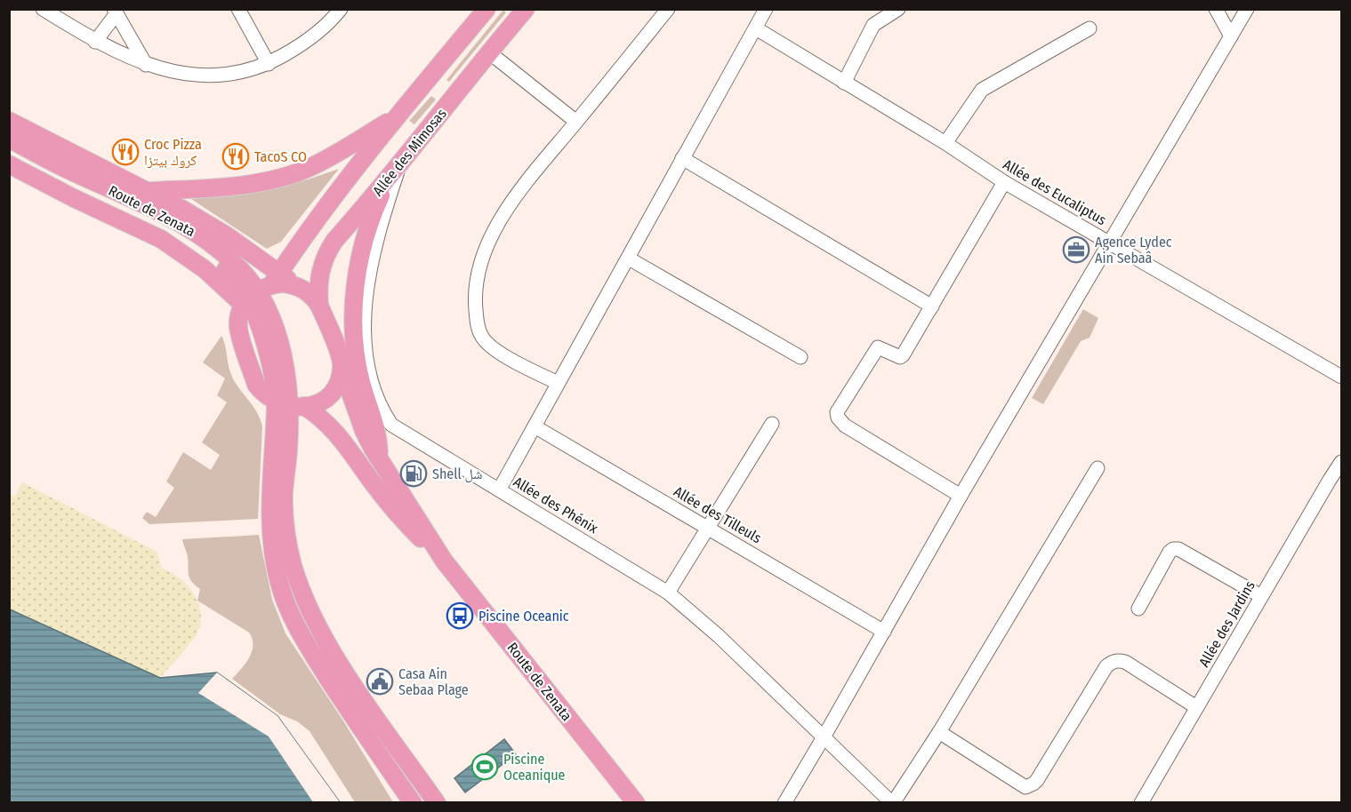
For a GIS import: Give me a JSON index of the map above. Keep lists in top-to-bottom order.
{
  "streets": {
    "main road": ["Allée des Mimosas", "Route de Zenata"],
    "street": [
      "Allée des Eucaliptus",
      "Allée des Phénix",
      "Allée des Tilleuls",
      "Allée des Jardins"
    ]
  },
  "crossings": [
    ["Allée des Mimosas", "Route de Zenata"],
    ["Allée des Mimosas", "Allée des Phénix"]
  ],
  "places": {
    "restaurant": ["Croc Pizza كروك بيتزا", "TacoS CO"],
    "office": ["Agence Lydec Ain Sebaâ"],
    "fuel station": ["Shell شل"],
    "bus stop": ["Piscine Oceanic"],
    "public building": ["Casa Ain Sebaa Plage"],
    "sports": ["Piscine Oceanique"]
  }
}
